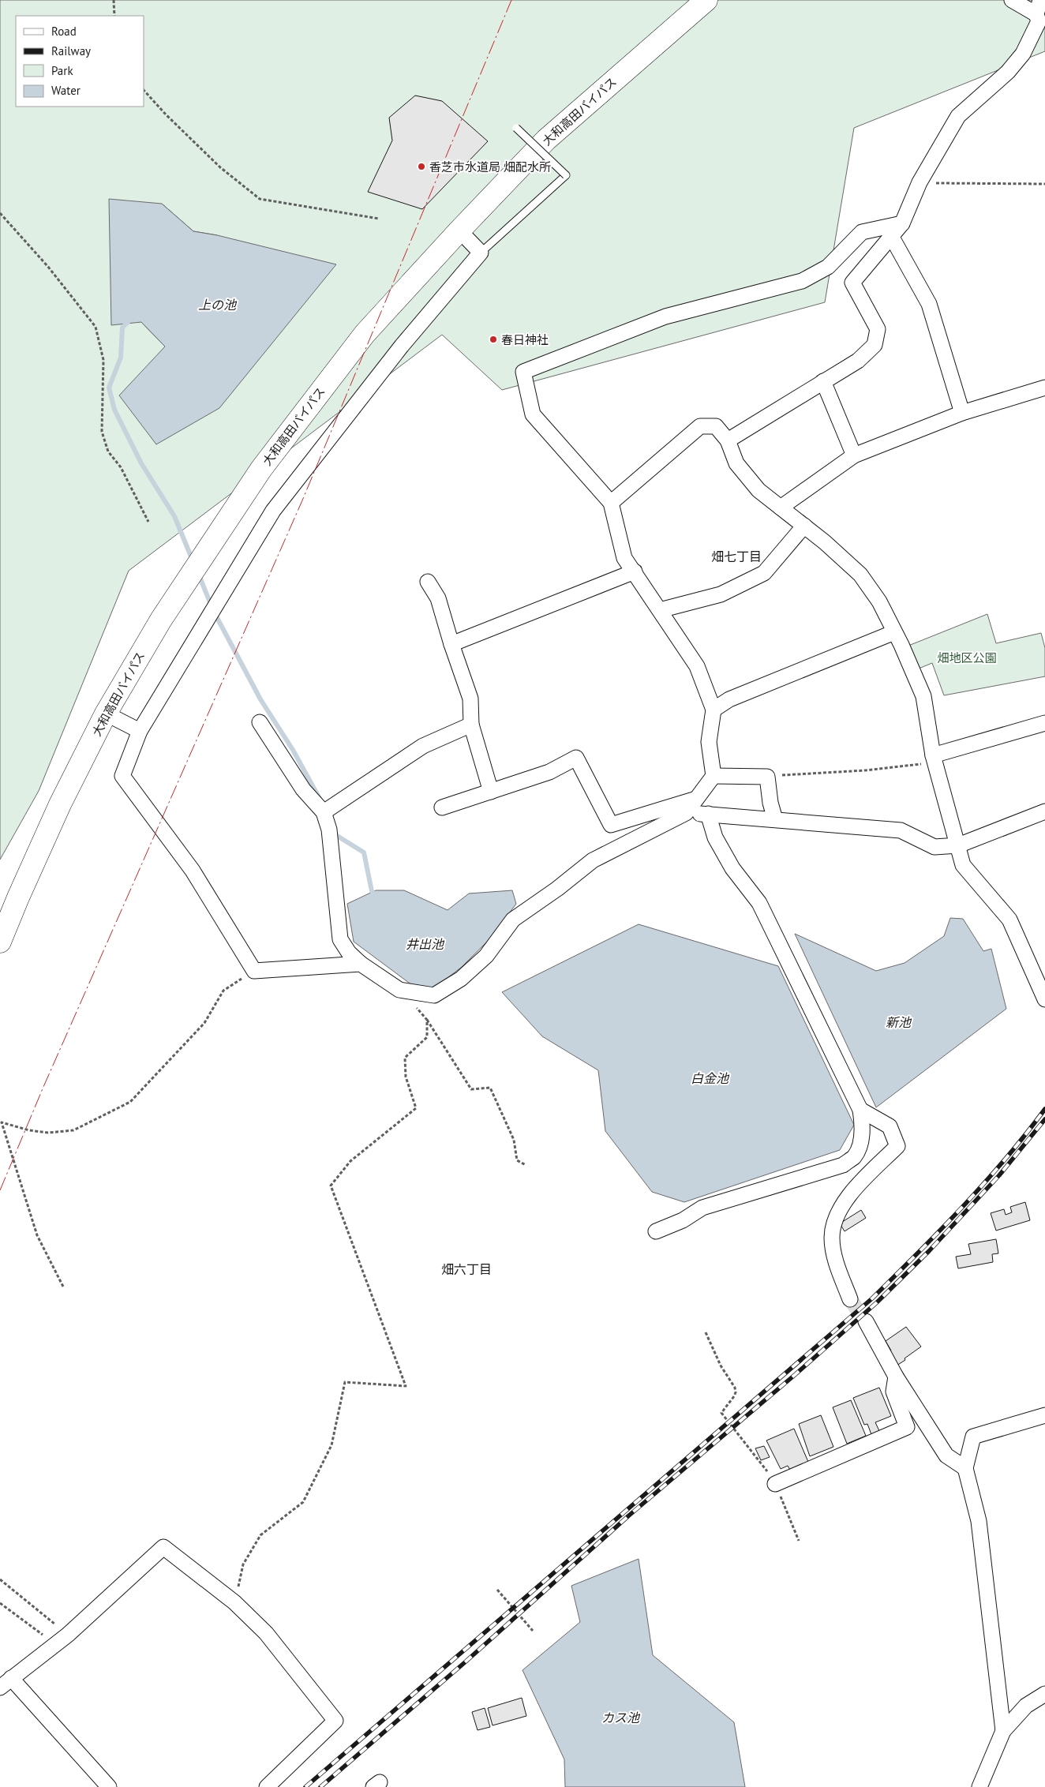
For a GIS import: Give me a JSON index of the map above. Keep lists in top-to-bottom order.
{
  "streets": {
    "highway": ["大和高田バイパス"]
  },
  "districts": ["畑七丁目", "畑六丁目"],
  "water": [
    "上の池",
    "井出池",
    "新池",
    "白金池",
    "カス池"
  ],
  "parks": ["畑地区公園"],
  "places": ["香芝市水道局 畑配水所", "春日神社"],
  "legend": [
    "Road",
    "Railway",
    "Park",
    "Water"
  ]
}
